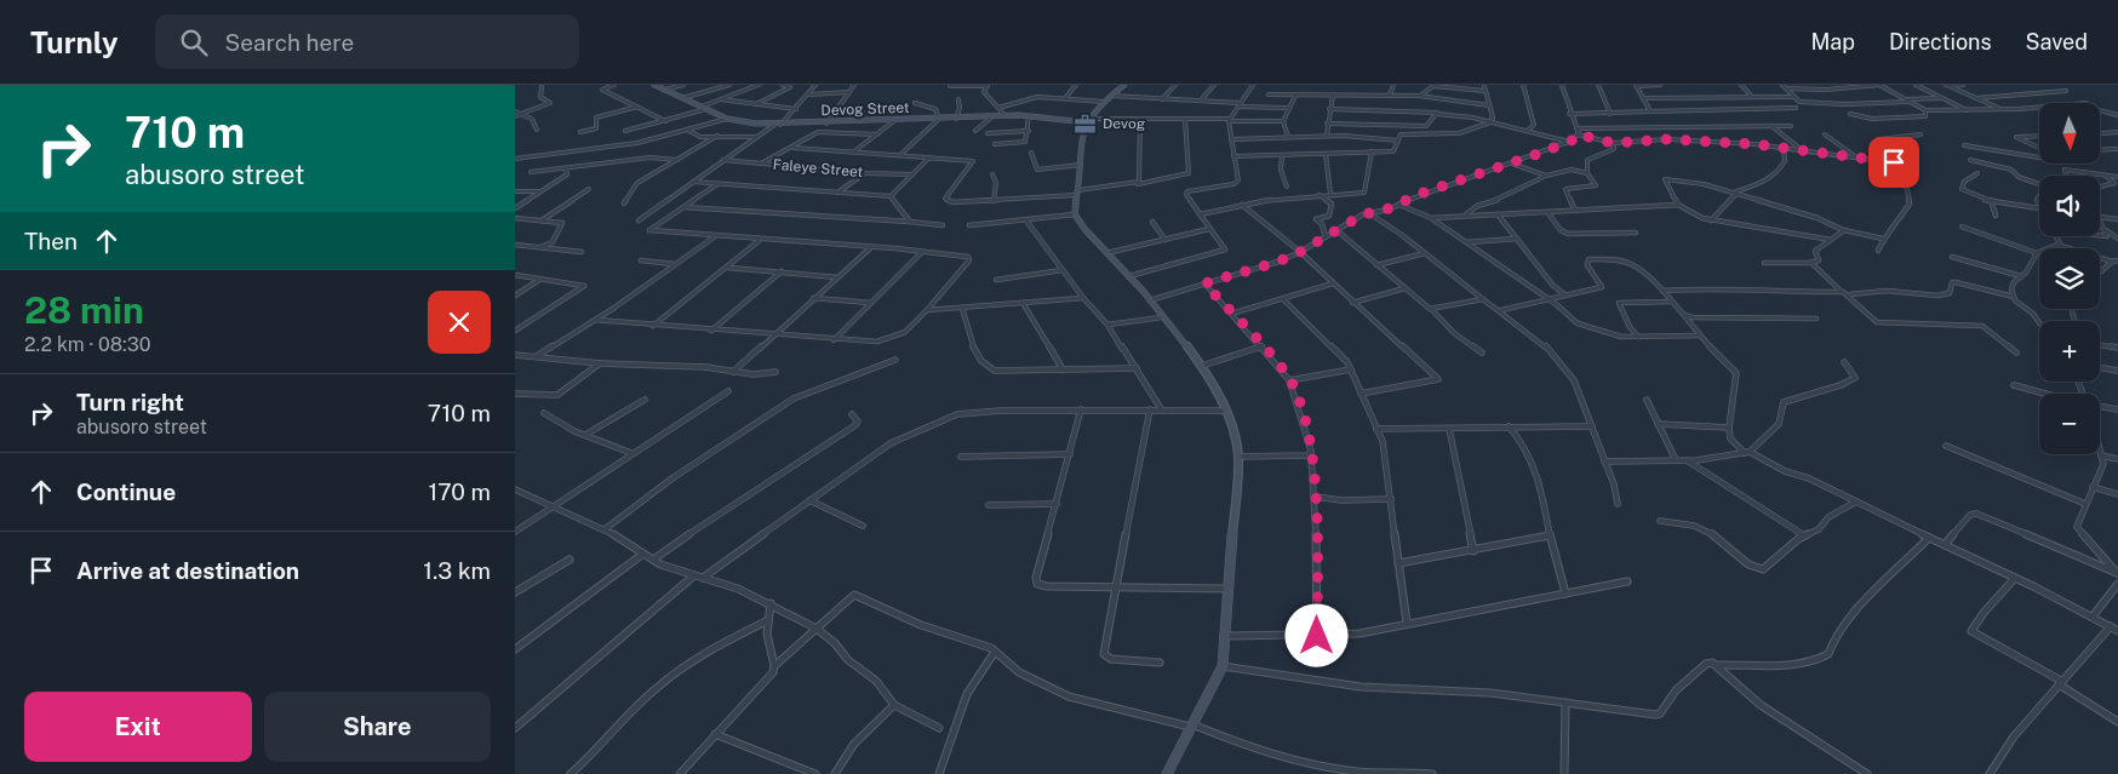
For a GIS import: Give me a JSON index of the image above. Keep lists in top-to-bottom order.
{
  "streets": {
    "street": ["Devog Street", "Faleye Street"]
  },
  "places": {
    "office": ["Devog"]
  },
  "north": "bottom",
  "page": {
    "header": "Turnly",
    "search": "Search here",
    "nav": ["Map", "Directions", "Saved"],
    "turn": ["710 m", "abusoro street"],
    "map_buttons": ["+", "−"],
    "then": "Then",
    "heading": ["28 min", "2.2 km · 08:30"],
    "list": [
      {
        "name": "Turn right",
        "note": "abusoro street",
        "value": "710 m"
      },
      {
        "name": "Continue",
        "value": "170 m"
      },
      {
        "name": "Arrive at destination",
        "value": "1.3 km"
      }
    ],
    "buttons": ["Exit", "Share"]
  }
}
